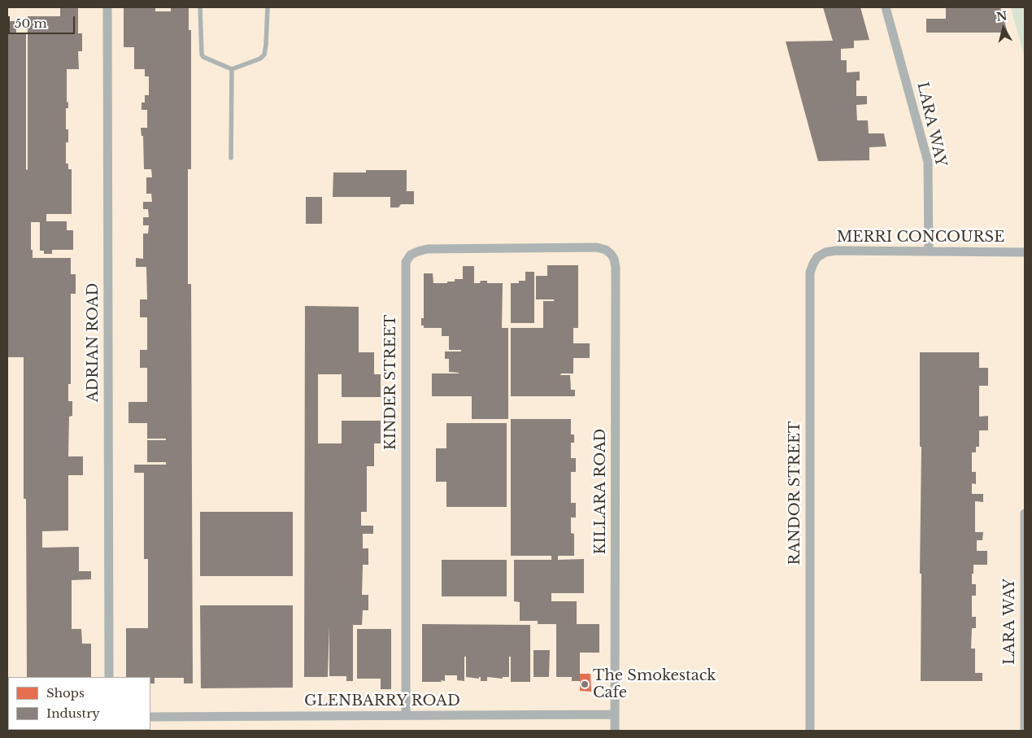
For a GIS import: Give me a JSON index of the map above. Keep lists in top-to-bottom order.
{
  "streets": {
    "street": [
      "LARA WAY",
      "MERRI CONCOURSE",
      "ADRIAN ROAD",
      "KINDER STREET",
      "KILLARA ROAD",
      "RANDOR STREET",
      "GLENBARRY ROAD"
    ]
  },
  "crossings": [
    ["LARA WAY", "MERRI CONCOURSE"],
    ["MERRI CONCOURSE", "RANDOR STREET"],
    ["KINDER STREET", "KILLARA ROAD"],
    ["KINDER STREET", "GLENBARRY ROAD"],
    ["KILLARA ROAD", "GLENBARRY ROAD"]
  ],
  "places": ["The Smokestack Cafe"],
  "legend": ["Shops", "Industry"],
  "scale_bar": "50 m",
  "north": "top"
}
